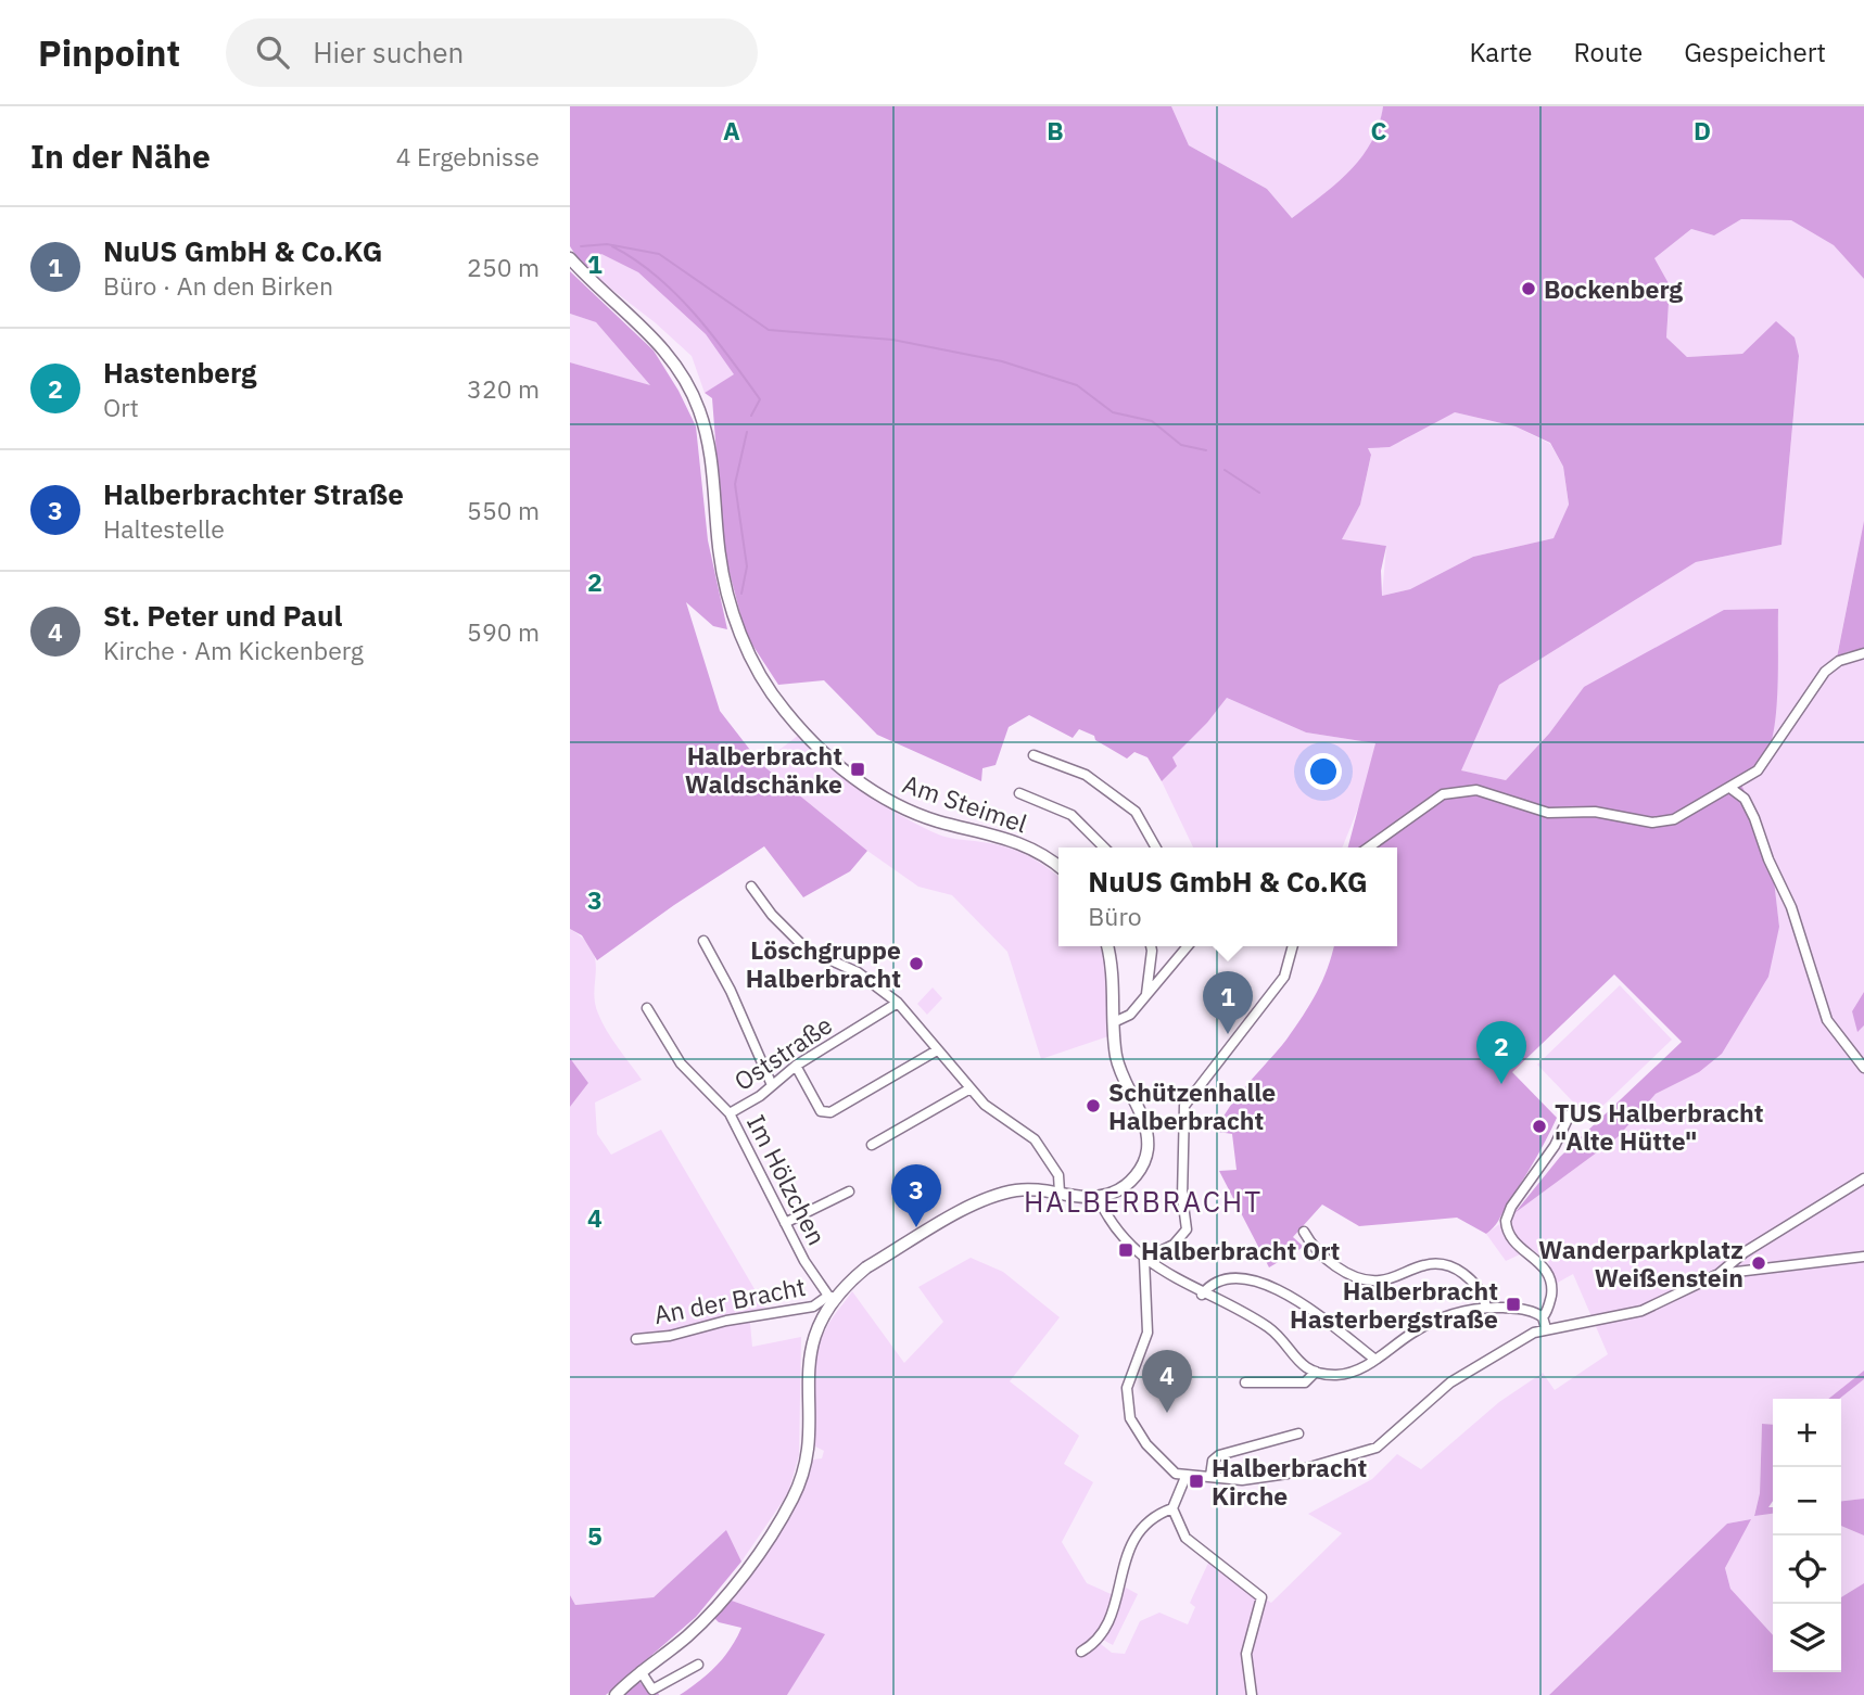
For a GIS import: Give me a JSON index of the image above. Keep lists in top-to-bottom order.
{
  "streets": {
    "main road": ["Am Steimel"],
    "street": ["Oststraße", "Im Hölzchen", "An der Bracht"]
  },
  "crossings": [
    ["Oststraße", "Im Hölzchen"],
    ["Im Hölzchen", "An der Bracht"]
  ],
  "districts": ["HALBERBRACHT"],
  "places": {
    "other": [
      "Bockenberg",
      "Löschgruppe Halberbracht",
      "Schützenhalle Halberbracht",
      "TUS Halberbracht \"Alte Hütte\"",
      "Wanderparkplatz Weißenstein"
    ],
    "transit": [
      "Halberbracht Waldschänke",
      "Halberbracht Ort",
      "Halberbracht Hasterbergstraße",
      "Halberbracht Kirche"
    ]
  },
  "page": {
    "header": "Pinpoint",
    "search": "Hier suchen",
    "nav": ["Karte", "Route", "Gespeichert"],
    "heading": ["In der Nähe", "4 Ergebnisse"],
    "list": [
      {
        "mark": "1",
        "name": "NuUS GmbH & Co.KG",
        "note": "Büro · An den Birken",
        "value": "250 m"
      },
      {
        "mark": "2",
        "name": "Hastenberg",
        "note": "Ort",
        "value": "320 m"
      },
      {
        "mark": "3",
        "name": "Halberbrachter Straße",
        "note": "Haltestelle",
        "value": "550 m"
      },
      {
        "mark": "4",
        "name": "St. Peter und Paul",
        "note": "Kirche · Am Kickenberg",
        "value": "590 m"
      }
    ],
    "popup": ["NuUS GmbH & Co.KG", "Büro"],
    "pins": [
      "1",
      "2",
      "3",
      "4"
    ],
    "map_buttons": ["+", "−"]
  },
  "grid": {
    "columns": [
      "A",
      "B",
      "C",
      "D"
    ],
    "rows": [
      "1",
      "2",
      "3",
      "4",
      "5"
    ]
  }
}
